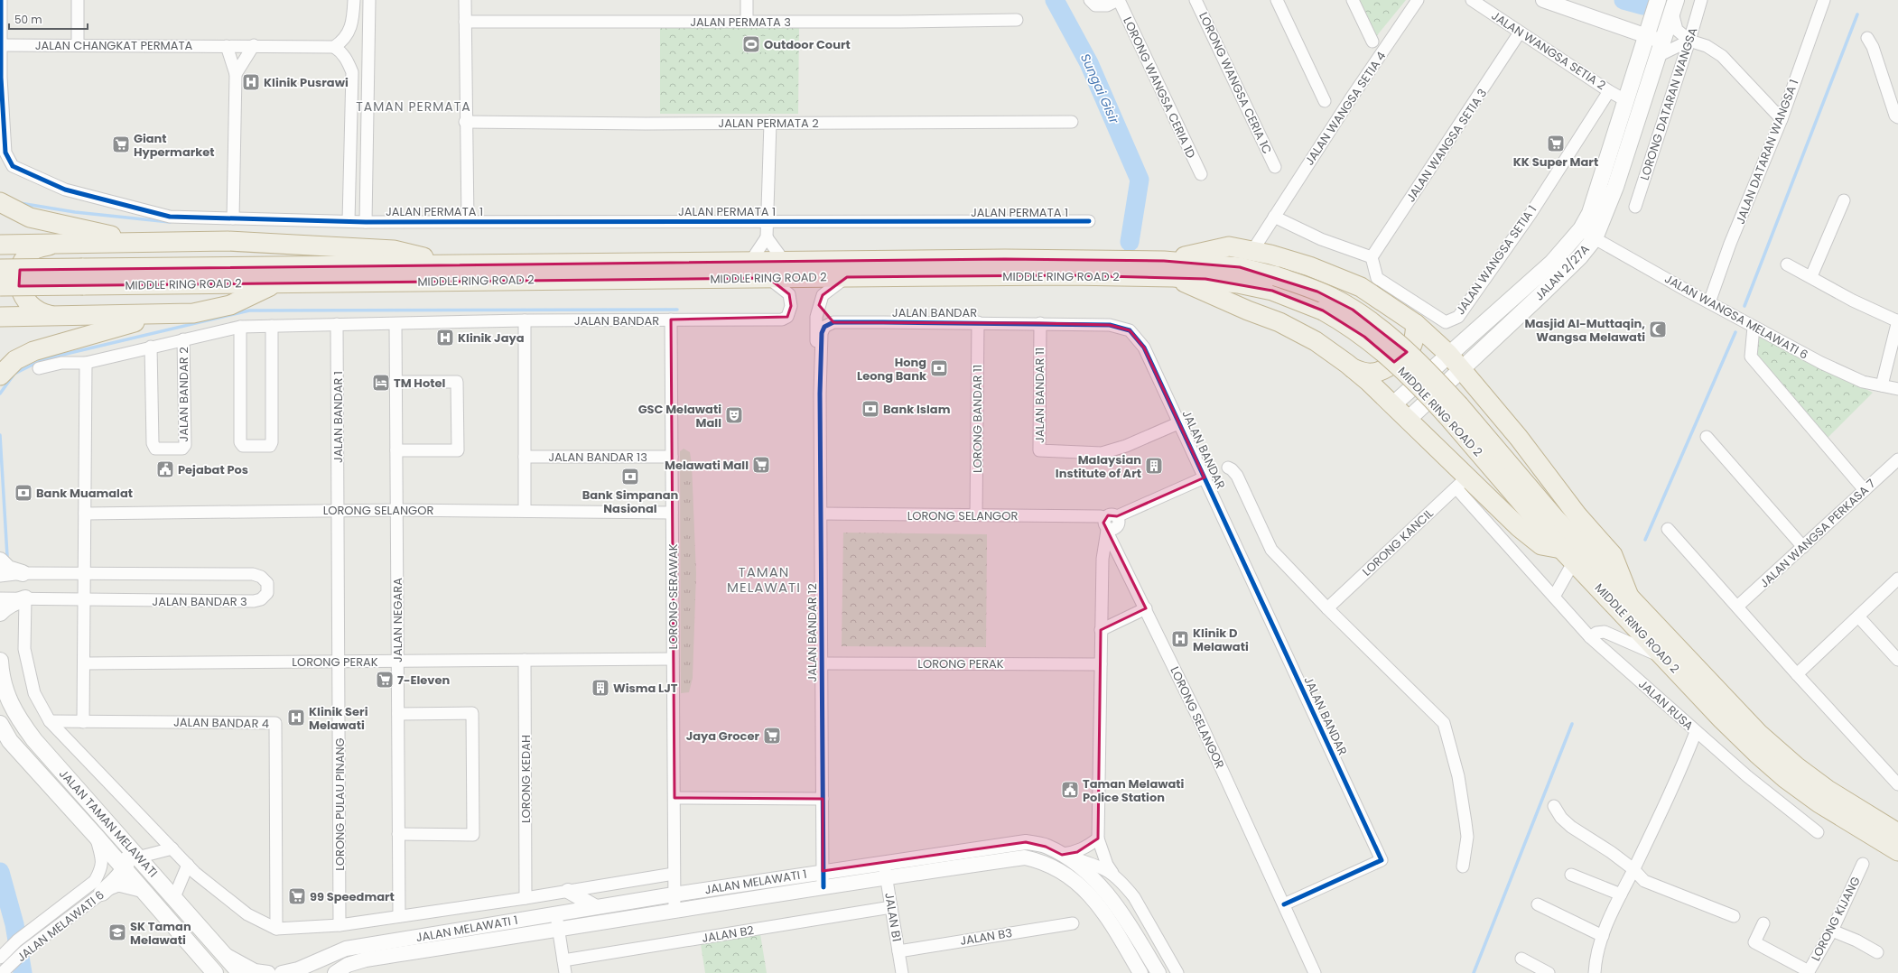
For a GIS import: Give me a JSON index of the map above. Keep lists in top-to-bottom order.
{
  "streets": {
    "highway": ["MIDDLE RING ROAD 2"],
    "main road": ["JALAN 2/27A", "JALAN TAMAN MELAWATI"],
    "street": [
      "JALAN PERMATA 3",
      "JALAN CHANGKAT PERMATA",
      "JALAN WANGSA SETIA 2",
      "LORONG WANGSA CERIA 1C",
      "LORONG WANGSA CERIA 1D",
      "LORONG DATARAN WANGSA",
      "JALAN WANGSA SETIA 4",
      "JALAN PERMATA 2",
      "JALAN WANGSA SETIA 3",
      "JALAN DATARAN WANGSA 1",
      "JALAN PERMATA 1",
      "JALAN WANGSA SETIA 1",
      "JALAN BANDAR",
      "JALAN WANGSA MELAWATI 6",
      "JALAN BANDAR 2",
      "JALAN BANDAR 11",
      "JALAN BANDAR 1",
      "LORONG BANDAR 11",
      "JALAN BANDAR 13",
      "LORONG SELANGOR",
      "JALAN WANGSA PERKASA 7",
      "LORONG KANCIL",
      "LORONG SERAWAK",
      "JALAN BANDAR 3",
      "JALAN NEGARA",
      "JALAN BANDAR 12",
      "LORONG PERAK",
      "JALAN RUSA",
      "JALAN BANDAR 4",
      "LORONG KEDAH",
      "LORONG PULAU PINANG",
      "JALAN MELAWATI 1",
      "JALAN B1",
      "LORONG KIJANG",
      "JALAN MELAWATI 6",
      "JALAN B2",
      "JALAN B3"
    ]
  },
  "crossings": [
    ["JALAN CHANGKAT PERMATA", "JALAN PERMATA 1"],
    ["JALAN WANGSA SETIA 2", "JALAN WANGSA SETIA 3"],
    ["JALAN WANGSA SETIA 2", "JALAN WANGSA SETIA 1"],
    ["JALAN WANGSA SETIA 2", "JALAN 2/27A"],
    ["JALAN PERMATA 2", "JALAN PERMATA 1"],
    ["JALAN WANGSA SETIA 3", "JALAN WANGSA SETIA 1"],
    ["JALAN DATARAN WANGSA 1", "JALAN WANGSA MELAWATI 6"],
    ["JALAN 2/27A", "JALAN WANGSA MELAWATI 6"],
    ["MIDDLE RING ROAD 2", "JALAN BANDAR"],
    ["JALAN BANDAR", "JALAN BANDAR 2"],
    ["JALAN BANDAR", "JALAN BANDAR 11"],
    ["JALAN BANDAR", "JALAN BANDAR 1"],
    ["JALAN BANDAR", "LORONG BANDAR 11"],
    ["JALAN BANDAR", "LORONG SELANGOR"],
    ["JALAN BANDAR", "LORONG SERAWAK"],
    ["JALAN BANDAR", "JALAN NEGARA"],
    ["JALAN BANDAR 1", "LORONG SELANGOR"],
    ["JALAN BANDAR 1", "LORONG PULAU PINANG"],
    ["LORONG BANDAR 11", "LORONG SELANGOR"],
    ["JALAN BANDAR 13", "LORONG SERAWAK"],
    ["LORONG SELANGOR", "LORONG SERAWAK"],
    ["LORONG SELANGOR", "JALAN NEGARA"],
    ["LORONG SELANGOR", "JALAN BANDAR 12"],
    ["LORONG SELANGOR", "LORONG PULAU PINANG"],
    ["LORONG KANCIL", "JALAN RUSA"],
    ["LORONG SERAWAK", "LORONG PERAK"],
    ["LORONG SERAWAK", "JALAN MELAWATI 1"],
    ["JALAN NEGARA", "LORONG PERAK"],
    ["JALAN BANDAR 12", "LORONG PERAK"],
    ["JALAN BANDAR 12", "JALAN MELAWATI 1"],
    ["LORONG PERAK", "LORONG KEDAH"],
    ["LORONG PERAK", "LORONG PULAU PINANG"],
    ["JALAN TAMAN MELAWATI", "JALAN MELAWATI 6"],
    ["JALAN MELAWATI 1", "JALAN B1"],
    ["JALAN B1", "JALAN B2"],
    ["JALAN B1", "JALAN B3"]
  ],
  "districts": ["TAMAN PERMATA", "TAMAN MELAWATI"],
  "water": ["Sungai Gisir"],
  "places": {
    "sports": ["Outdoor Court"],
    "hospital": [
      "Klinik Pusrawi",
      "Klinik Jaya",
      "Klinik D Melawati",
      "Klinik Seri Melawati"
    ],
    "supermarket": [
      "KK Super Mart",
      "Giant Hypermarket",
      "Melawati Mall",
      "7-Eleven",
      "Jaya Grocer",
      "99 Speedmart"
    ],
    "mosque": ["Masjid Al-Muttaqin, Wangsa Melawati"],
    "bank": [
      "Hong Leong Bank",
      "Bank Islam",
      "Bank Simpanan Nasional",
      "Bank Muamalat"
    ],
    "hotel": ["TM Hotel"],
    "theatre": ["GSC Melawati Mall"],
    "building": ["Malaysian Institute of Art", "Wisma LJT"],
    "public building": ["Pejabat Pos", "Taman Melawati Police Station"],
    "school or university": ["SK Taman Melawati"]
  },
  "scale_bar": "50 m"
}
